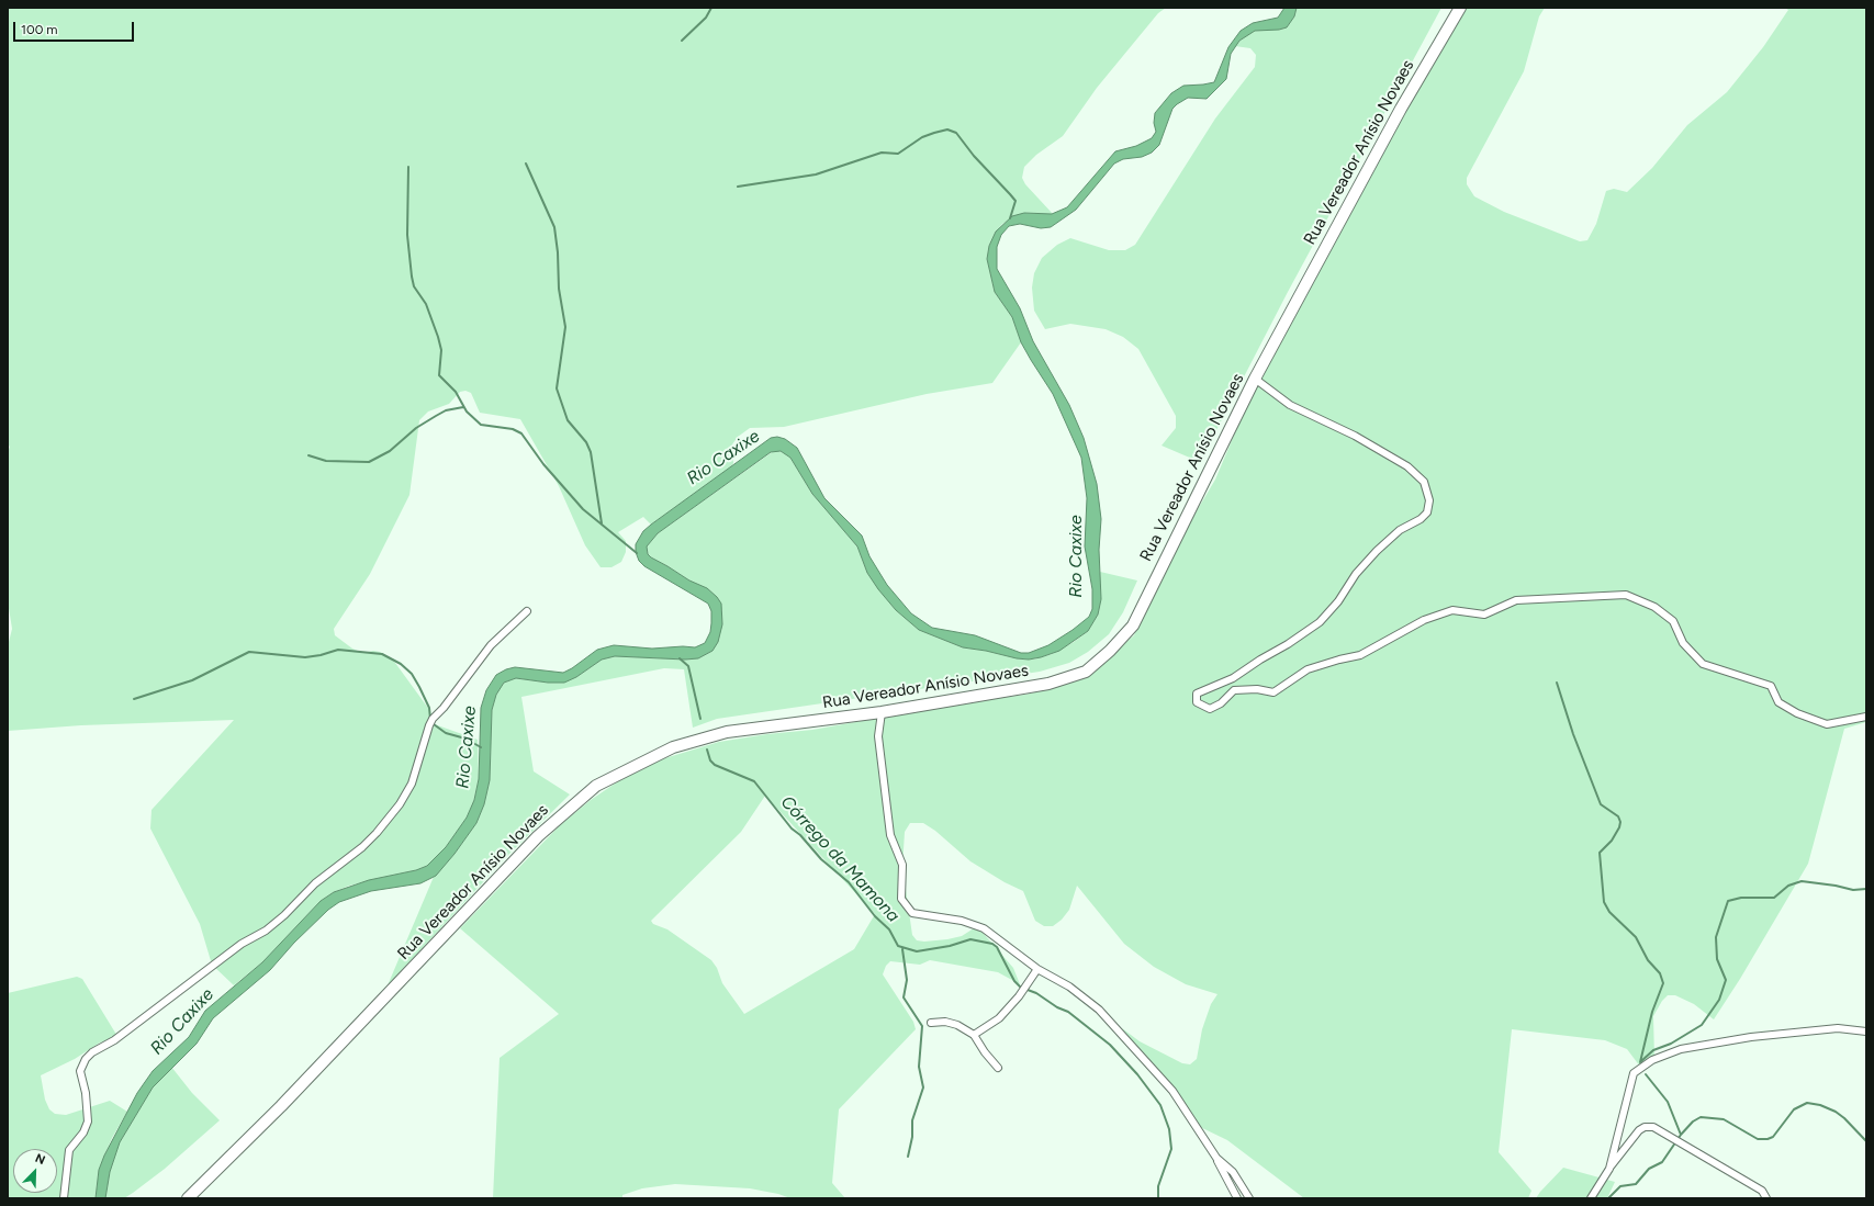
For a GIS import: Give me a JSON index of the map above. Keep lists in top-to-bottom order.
{
  "streets": {
    "main road": ["Rua Vereador Anísio Novaes"]
  },
  "water": ["Rio Caxixe", "Córrego da Mamona"],
  "scale_bar": "100 m",
  "north": "top right"
}
